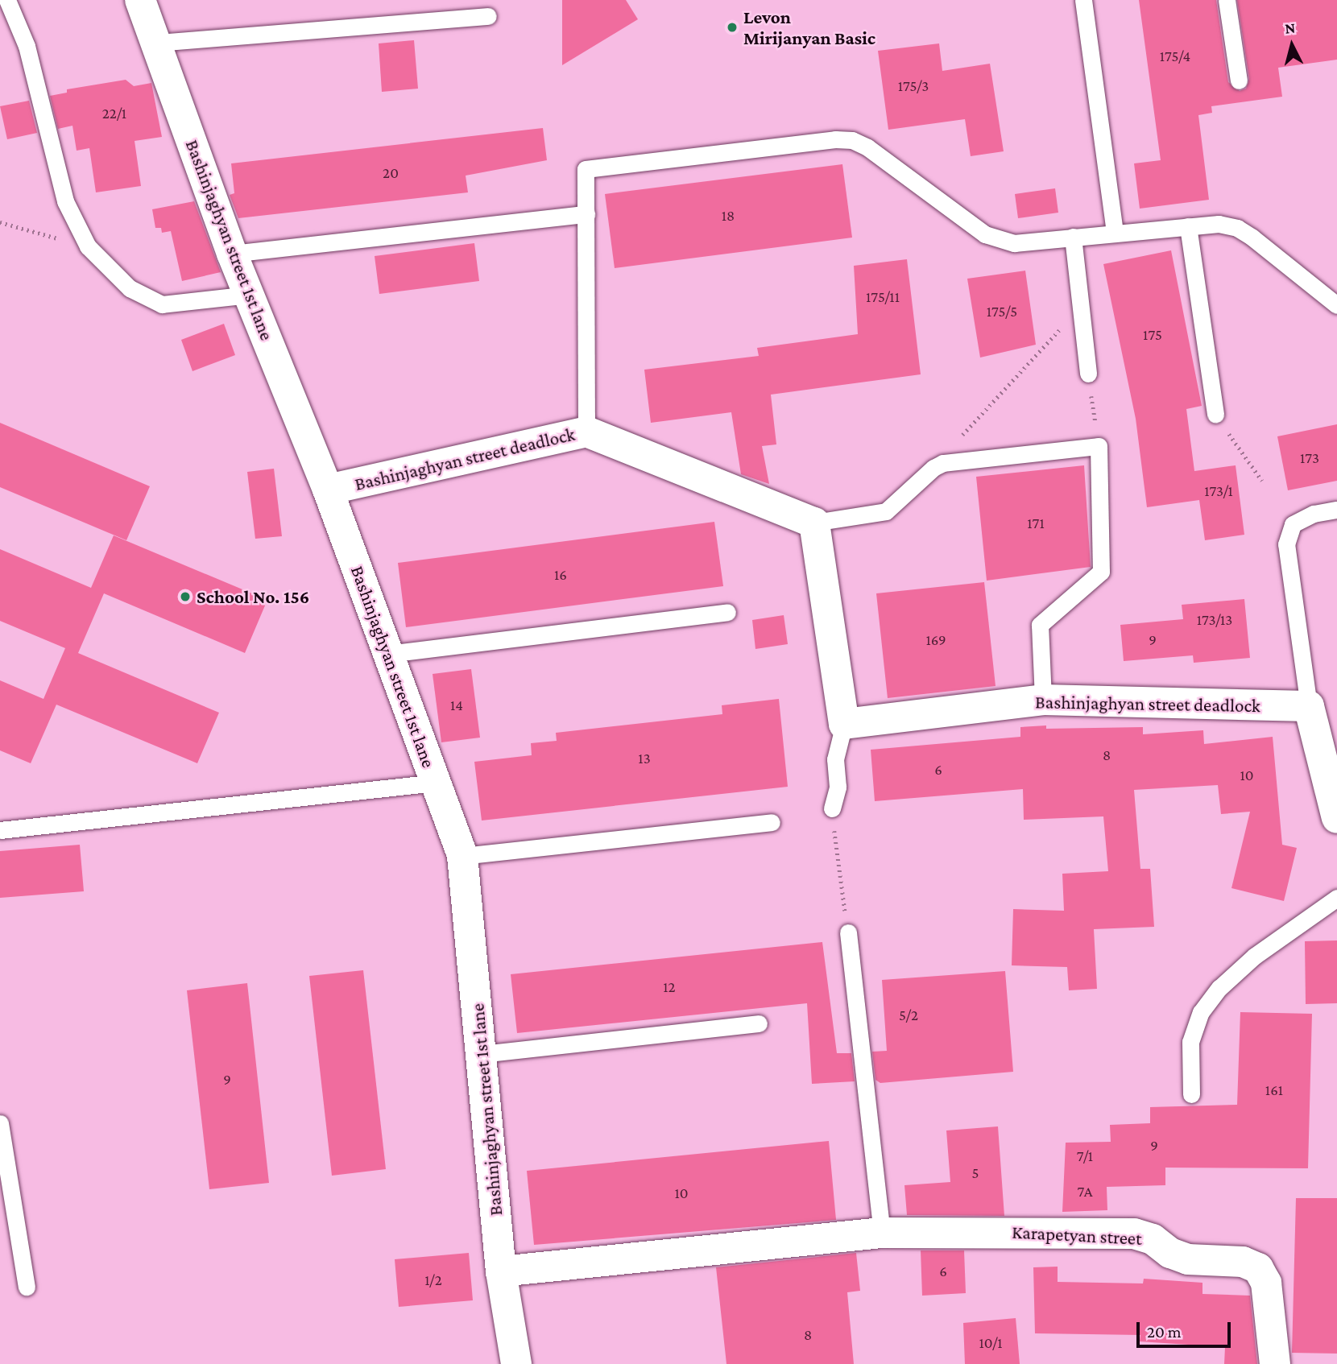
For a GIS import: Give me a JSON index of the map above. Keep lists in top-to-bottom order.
{
  "streets": {
    "street": ["Bashinjaghyan street 1st lane", "Bashinjaghyan street deadlock", "Karapetyan street"]
  },
  "crossings": [
    ["Bashinjaghyan street 1st lane", "Bashinjaghyan street deadlock"],
    ["Bashinjaghyan street 1st lane", "Karapetyan street"]
  ],
  "places": ["Levon Mirijanyan Basic", "School No. 156"],
  "house_numbers": [
    "175/4",
    "175/3",
    "22/1",
    "20",
    "18",
    "175/11",
    "175/5",
    "175",
    "173",
    "173/1",
    "171",
    "16",
    "173/13",
    "169",
    "9",
    "14",
    "8",
    "13",
    "6",
    "10",
    "12",
    "5/2",
    "9",
    "161",
    "9",
    "7/1",
    "5",
    "7A",
    "10",
    "6",
    "1/2",
    "8",
    "10/1"
  ],
  "scale_bar": "20 m",
  "north": "top"
}
